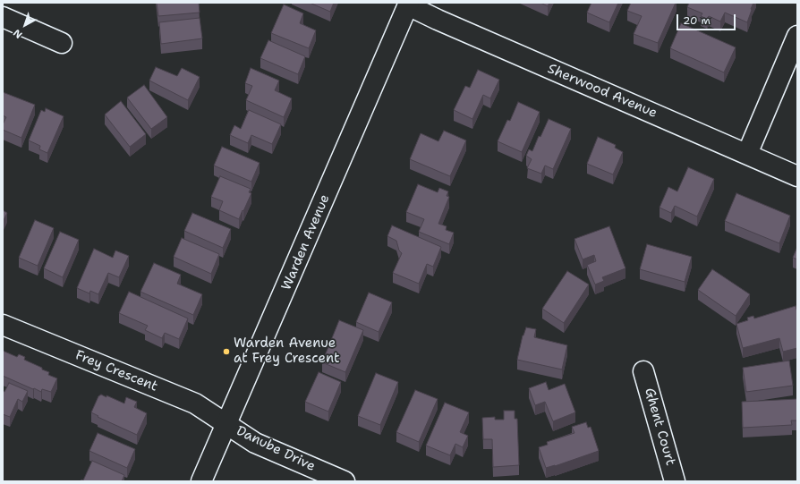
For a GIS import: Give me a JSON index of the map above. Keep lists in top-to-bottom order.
{
  "streets": {
    "street": [
      "Sherwood Avenue",
      "Warden Avenue",
      "Frey Crescent",
      "Ghent Court",
      "Danube Drive"
    ]
  },
  "crossings": [
    ["Sherwood Avenue", "Warden Avenue"],
    ["Warden Avenue", "Frey Crescent"],
    ["Warden Avenue", "Danube Drive"],
    ["Frey Crescent", "Danube Drive"]
  ],
  "places": ["Warden Avenue at Frey Crescent"],
  "scale_bar": "20 m",
  "north": "bottom left"
}
